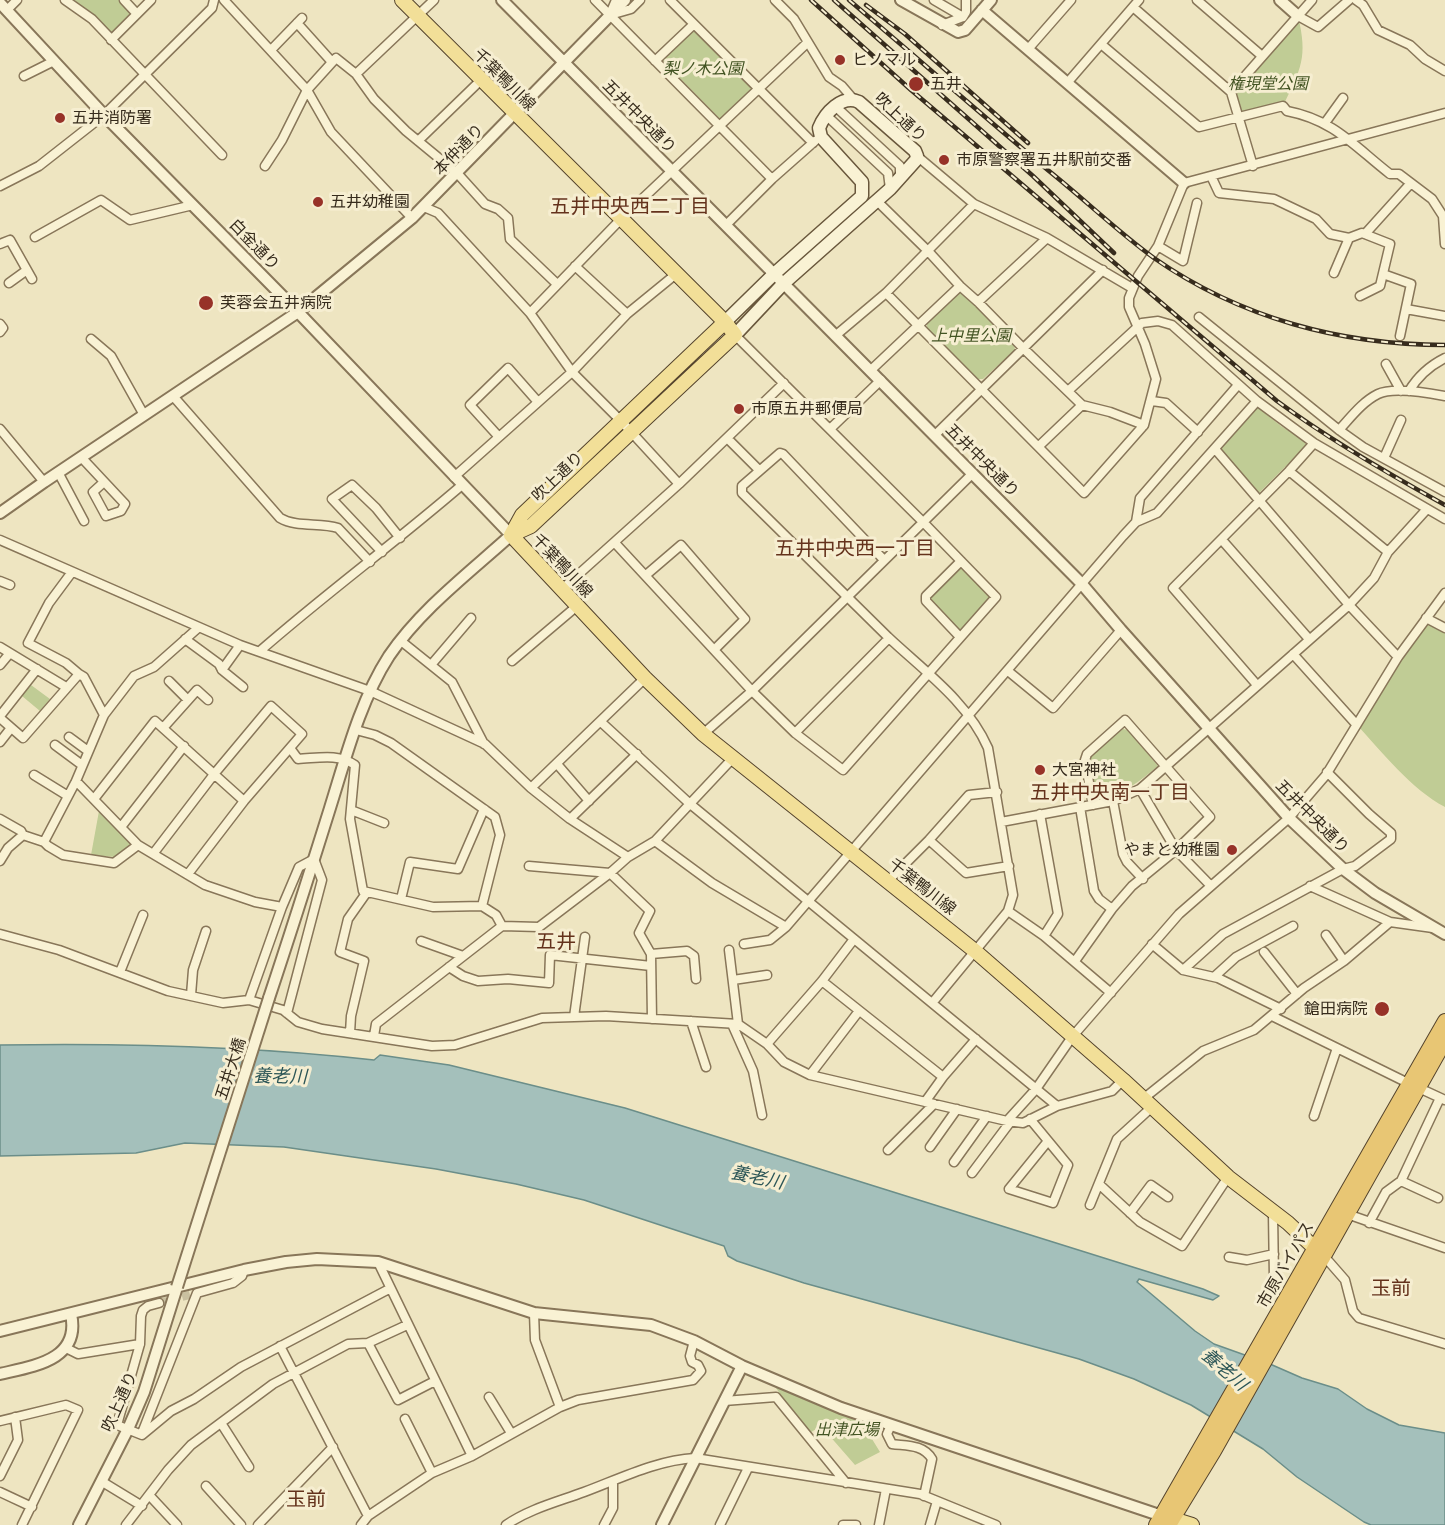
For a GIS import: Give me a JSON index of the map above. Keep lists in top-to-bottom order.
{
  "streets": {
    "highway": ["市原バイパス"],
    "main road": ["千葉鴨川線", "吹上通り"],
    "street": [
      "五井中央通り",
      "本仲通り",
      "白金通り",
      "五井大橋"
    ]
  },
  "crossings": [
    ["千葉鴨川線", "吹上通り"],
    ["千葉鴨川線", "本仲通り"],
    ["千葉鴨川線", "白金通り"],
    ["千葉鴨川線", "市原バイパス"],
    ["五井中央通り", "吹上通り"],
    ["五井中央通り", "本仲通り"],
    ["吹上通り", "白金通り"],
    ["吹上通り", "五井大橋"],
    ["本仲通り", "白金通り"]
  ],
  "districts": [
    "五井中央西二丁目",
    "五井中央西一丁目",
    "五井中央南一丁目",
    "五井",
    "玉前",
    "玉前"
  ],
  "water": ["養老川"],
  "parks": [
    "梨ノ木公園",
    "権現堂公園",
    "上中里公園",
    "出津広場"
  ],
  "places": [
    "ヒノマル",
    "五井",
    "五井消防署",
    "市原警察署五井駅前交番",
    "五井幼稚園",
    "芙蓉会五井病院",
    "市原五井郵便局",
    "大宮神社",
    "やまと幼稚園",
    "鎗田病院"
  ]
}
